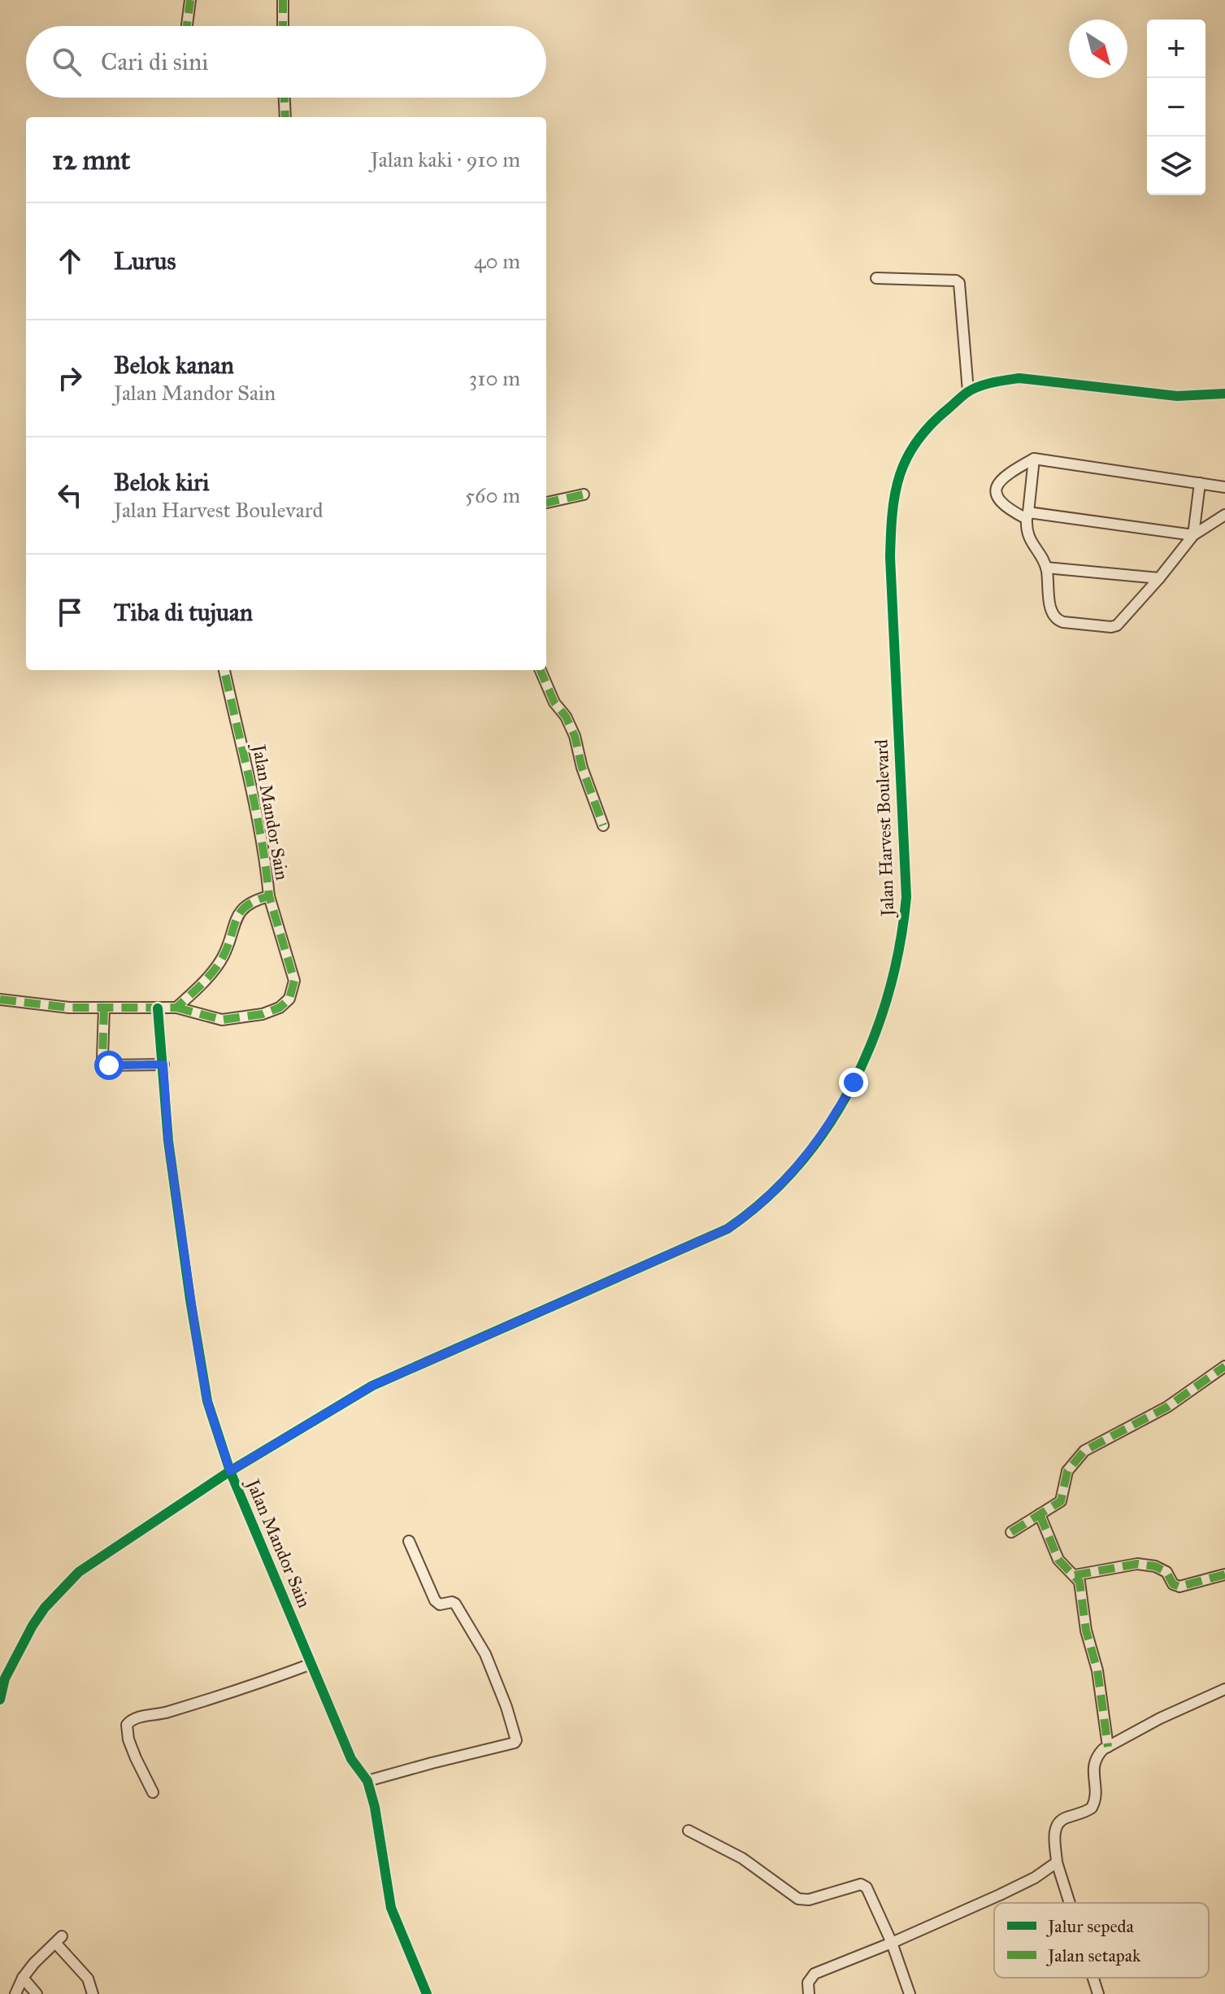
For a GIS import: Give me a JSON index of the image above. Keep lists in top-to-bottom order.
{
  "streets": {
    "street": ["Jalan Mandor Sain", "Jalan Harvest Boulevard"]
  },
  "crossings": [
    ["Jalan Mandor Sain", "Jalan Harvest Boulevard"]
  ],
  "legend": ["Jalur sepeda", "Jalan setapak"],
  "north": "bottom right",
  "page": {
    "map_buttons": ["+", "−"],
    "search": "Cari di sini",
    "heading": ["12 mnt", "Jalan kaki · 910 m"],
    "list": [
      ["Lurus", "40 m"],
      ["Belok kanan", "Jalan Mandor Sain", "310 m"],
      ["Belok kiri", "Jalan Harvest Boulevard", "560 m"],
      "Tiba di tujuan"
    ]
  }
}
